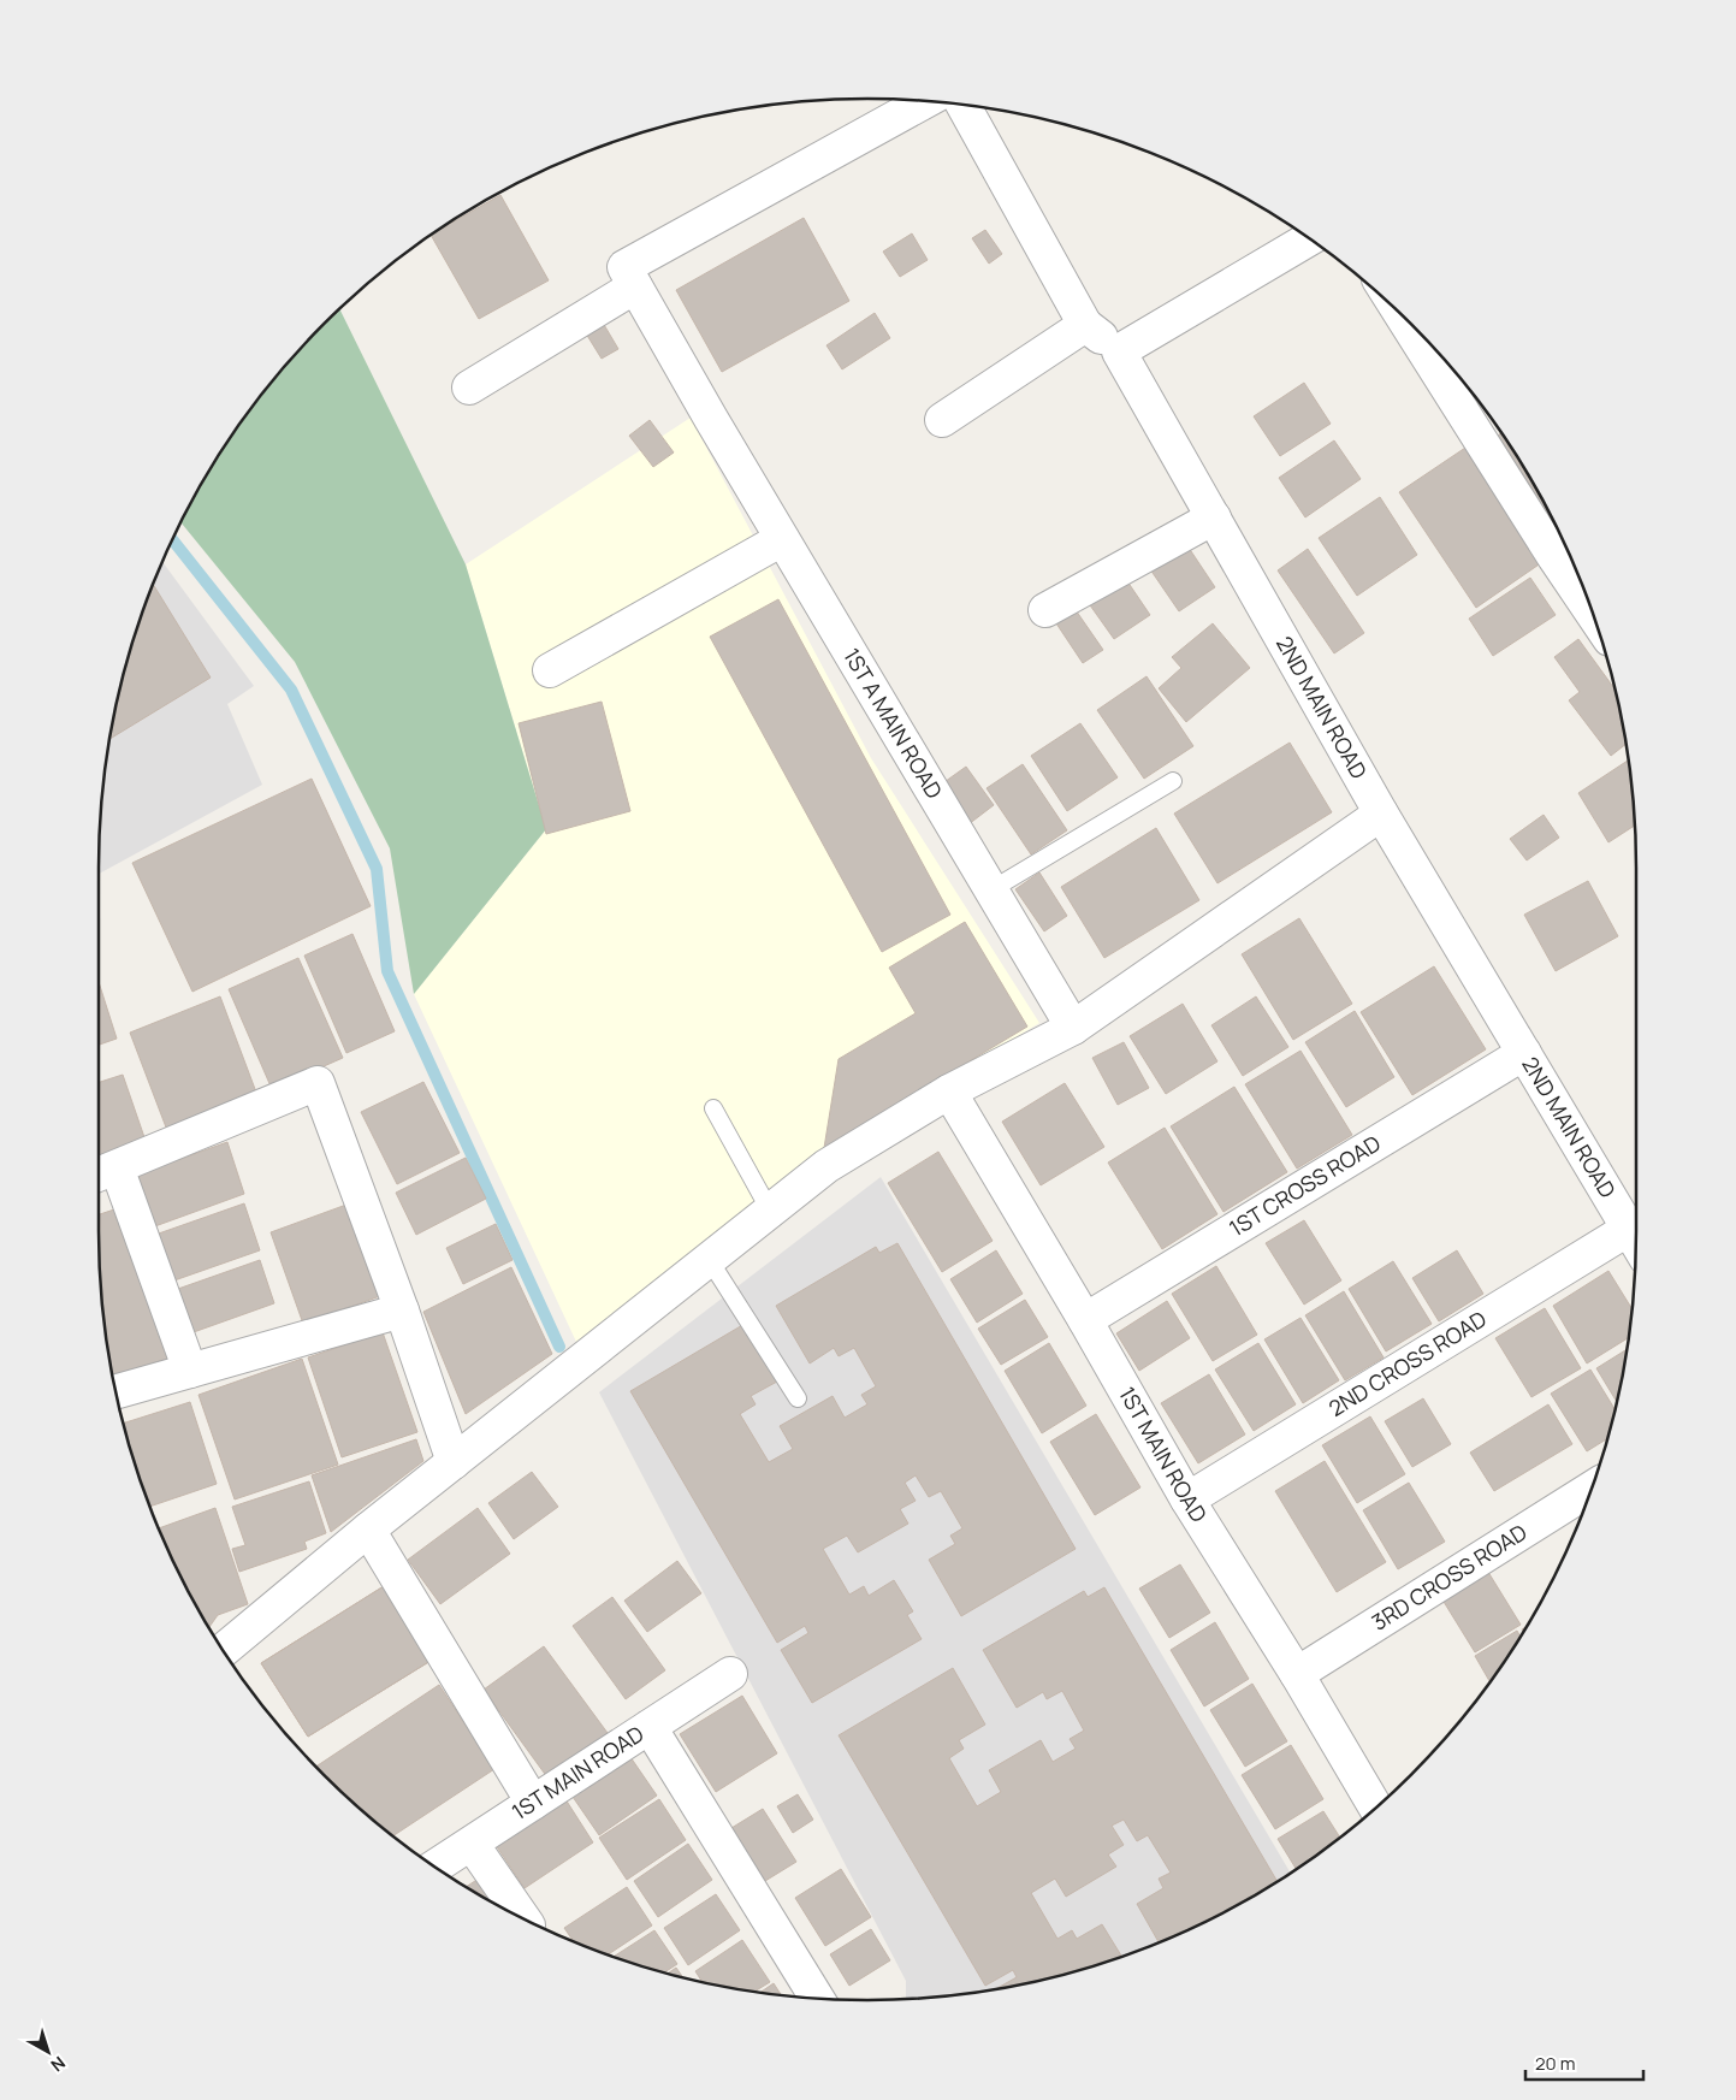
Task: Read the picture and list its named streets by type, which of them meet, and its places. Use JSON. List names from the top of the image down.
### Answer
{
  "streets": {
    "street": [
      "2ND MAIN ROAD",
      "1ST A MAIN ROAD",
      "1ST CROSS ROAD",
      "2ND CROSS ROAD",
      "1ST MAIN ROAD",
      "3RD CROSS ROAD"
    ]
  },
  "crossings": [
    ["2ND MAIN ROAD", "1ST CROSS ROAD"],
    ["2ND MAIN ROAD", "2ND CROSS ROAD"],
    ["1ST CROSS ROAD", "1ST MAIN ROAD"],
    ["2ND CROSS ROAD", "1ST MAIN ROAD"],
    ["1ST MAIN ROAD", "3RD CROSS ROAD"]
  ],
  "scale_bar": "20 m",
  "north": "bottom right"
}
